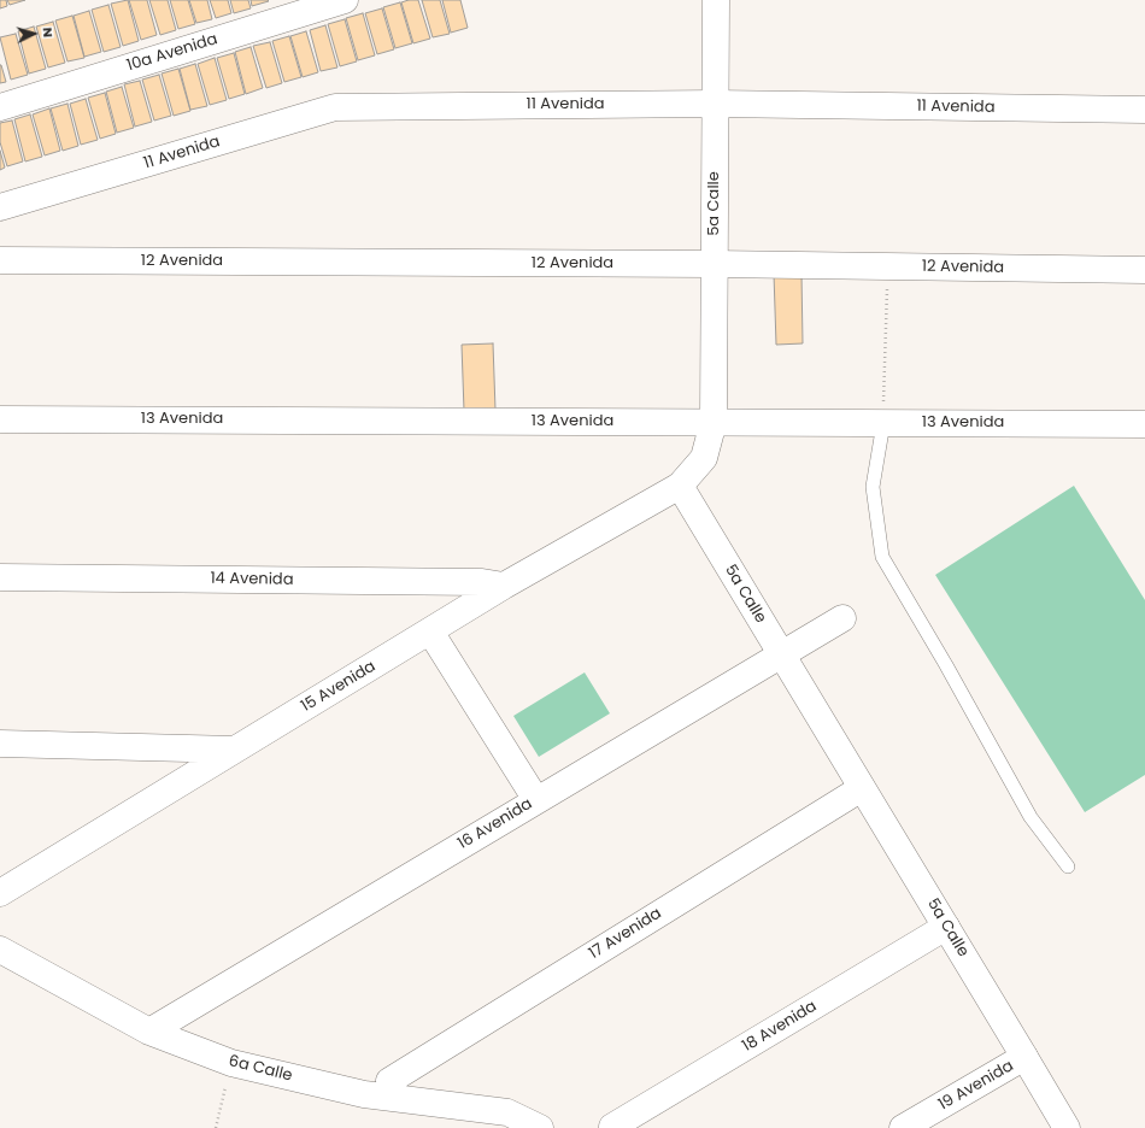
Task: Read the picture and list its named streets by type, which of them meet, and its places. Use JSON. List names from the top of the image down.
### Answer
{
  "streets": {
    "street": [
      "10a Avenida",
      "11 Avenida",
      "5a Calle",
      "12 Avenida",
      "13 Avenida",
      "14 Avenida",
      "15 Avenida",
      "16 Avenida",
      "17 Avenida",
      "18 Avenida",
      "6a Calle",
      "19 Avenida"
    ]
  },
  "crossings": [
    ["11 Avenida", "5a Calle"],
    ["5a Calle", "12 Avenida"],
    ["5a Calle", "13 Avenida"],
    ["5a Calle", "15 Avenida"],
    ["5a Calle", "16 Avenida"],
    ["5a Calle", "17 Avenida"],
    ["5a Calle", "18 Avenida"],
    ["5a Calle", "19 Avenida"],
    ["14 Avenida", "15 Avenida"],
    ["16 Avenida", "6a Calle"]
  ],
  "north": "right"
}
